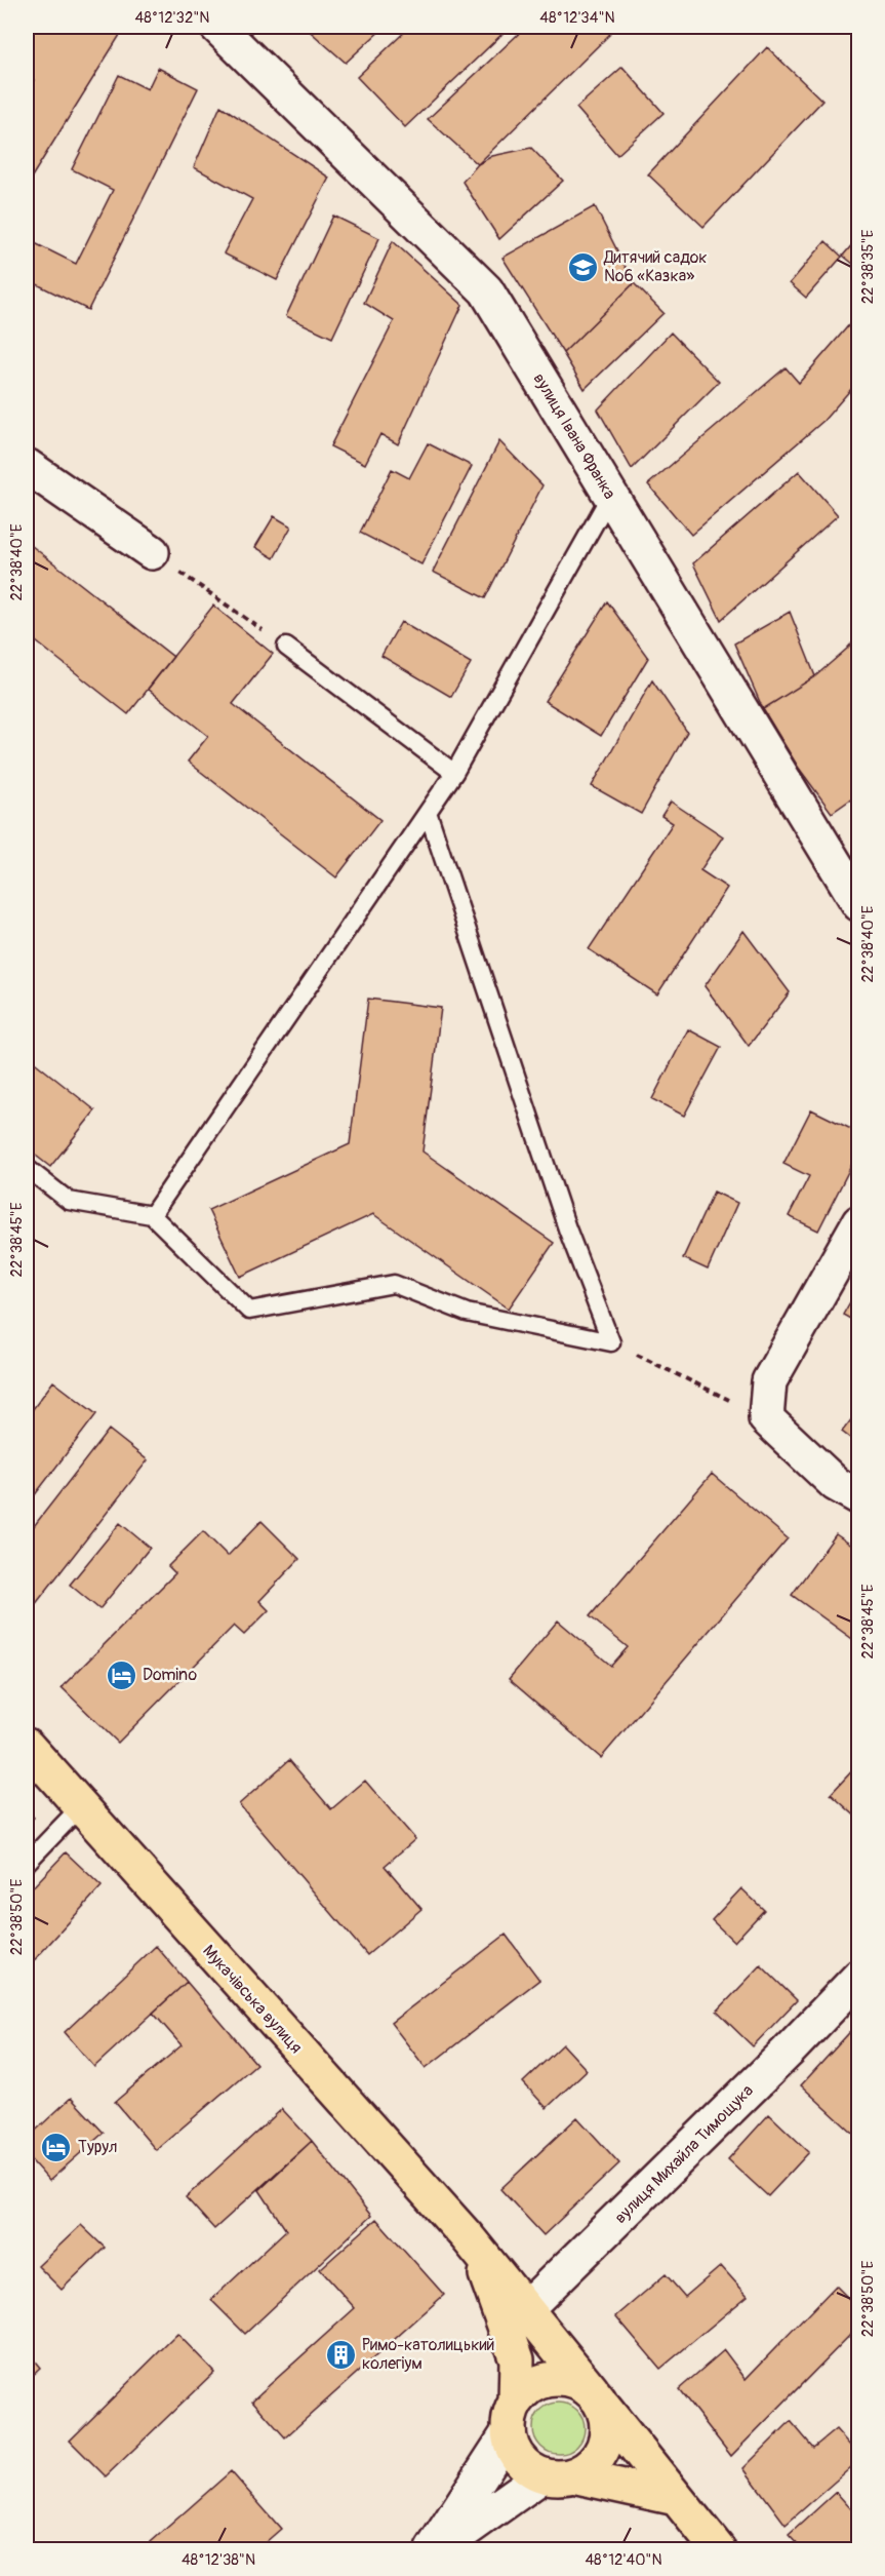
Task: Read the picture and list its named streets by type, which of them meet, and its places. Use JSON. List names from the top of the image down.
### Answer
{
  "streets": {
    "highway": ["Мукачівська вулиця"],
    "street": ["вулиця Івана Франка", "вулиця Михайла Тимощука"]
  },
  "crossings": [
    ["Мукачівська вулиця", "вулиця Михайла Тимощука"]
  ],
  "places": {
    "school or university": ["Дитячий садок №6 «Казка»"],
    "hotel": ["Domino", "Турул"],
    "building": ["Римо-католицький колегіум"]
  },
  "coordinates": [
    "48°12'32\"N",
    "48°12'34\"N",
    "22°38'35\"E",
    "22°38'40\"E",
    "22°38'45\"E",
    "22°38'50\"E",
    "48°12'38\"N",
    "48°12'40\"N"
  ]
}
